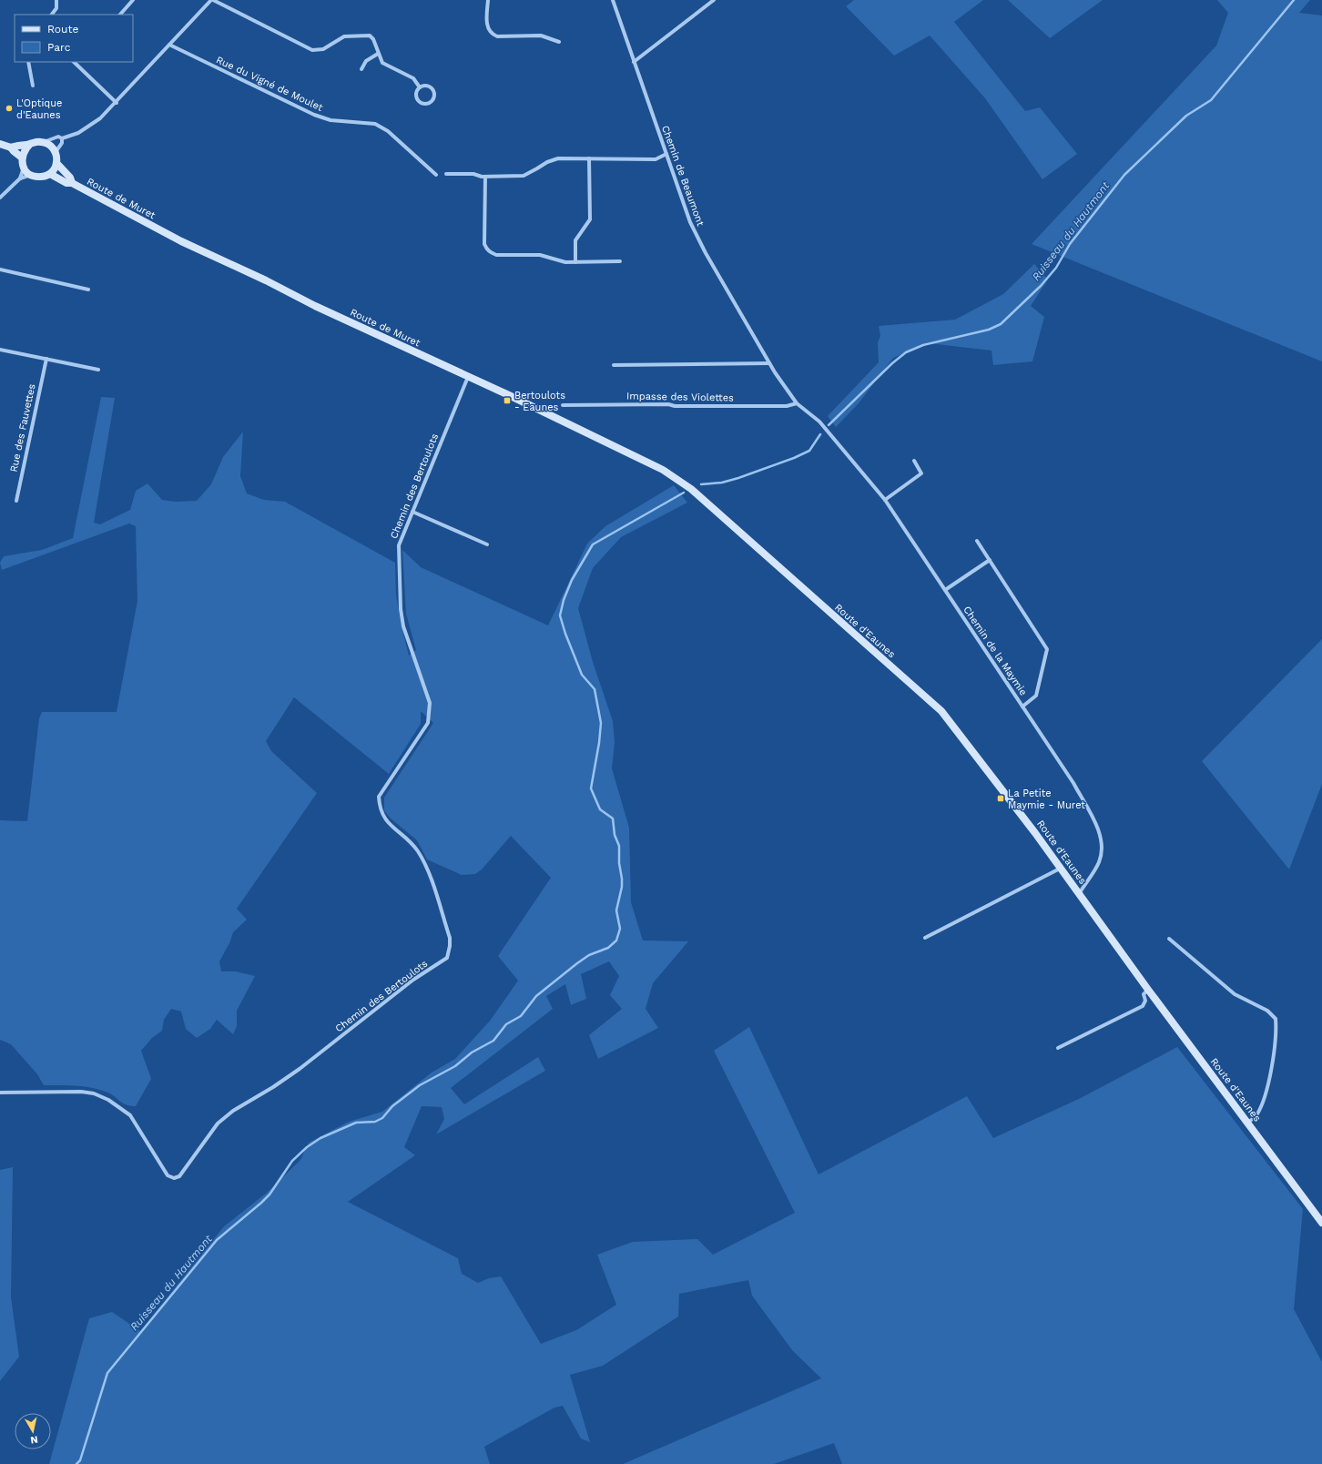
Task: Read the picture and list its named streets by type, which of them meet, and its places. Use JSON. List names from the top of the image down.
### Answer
{
  "streets": {
    "main road": ["Route de Muret", "Route d'Eaunes"],
    "street": [
      "Rue du Vigné de Moulet",
      "Chemin de Beaumont",
      "Impasse des Violettes",
      "Rue des Fauvettes",
      "Chemin des Bertoulots",
      "Chemin de la Maymie"
    ]
  },
  "crossings": [
    ["Chemin de Beaumont", "Impasse des Violettes"],
    ["Chemin de Beaumont", "Chemin de la Maymie"],
    ["Route de Muret", "Chemin des Bertoulots"],
    ["Route de Muret", "Route d'Eaunes"],
    ["Route d'Eaunes", "Chemin de la Maymie"]
  ],
  "water": ["Ruisseau du Hautmont"],
  "places": {
    "other": ["L'Optique d'Eaunes"],
    "transit": ["Bertoulots - Eaunes", "La Petite Maymie - Muret"]
  },
  "legend": ["Route", "Parc"],
  "north": "bottom"
}
